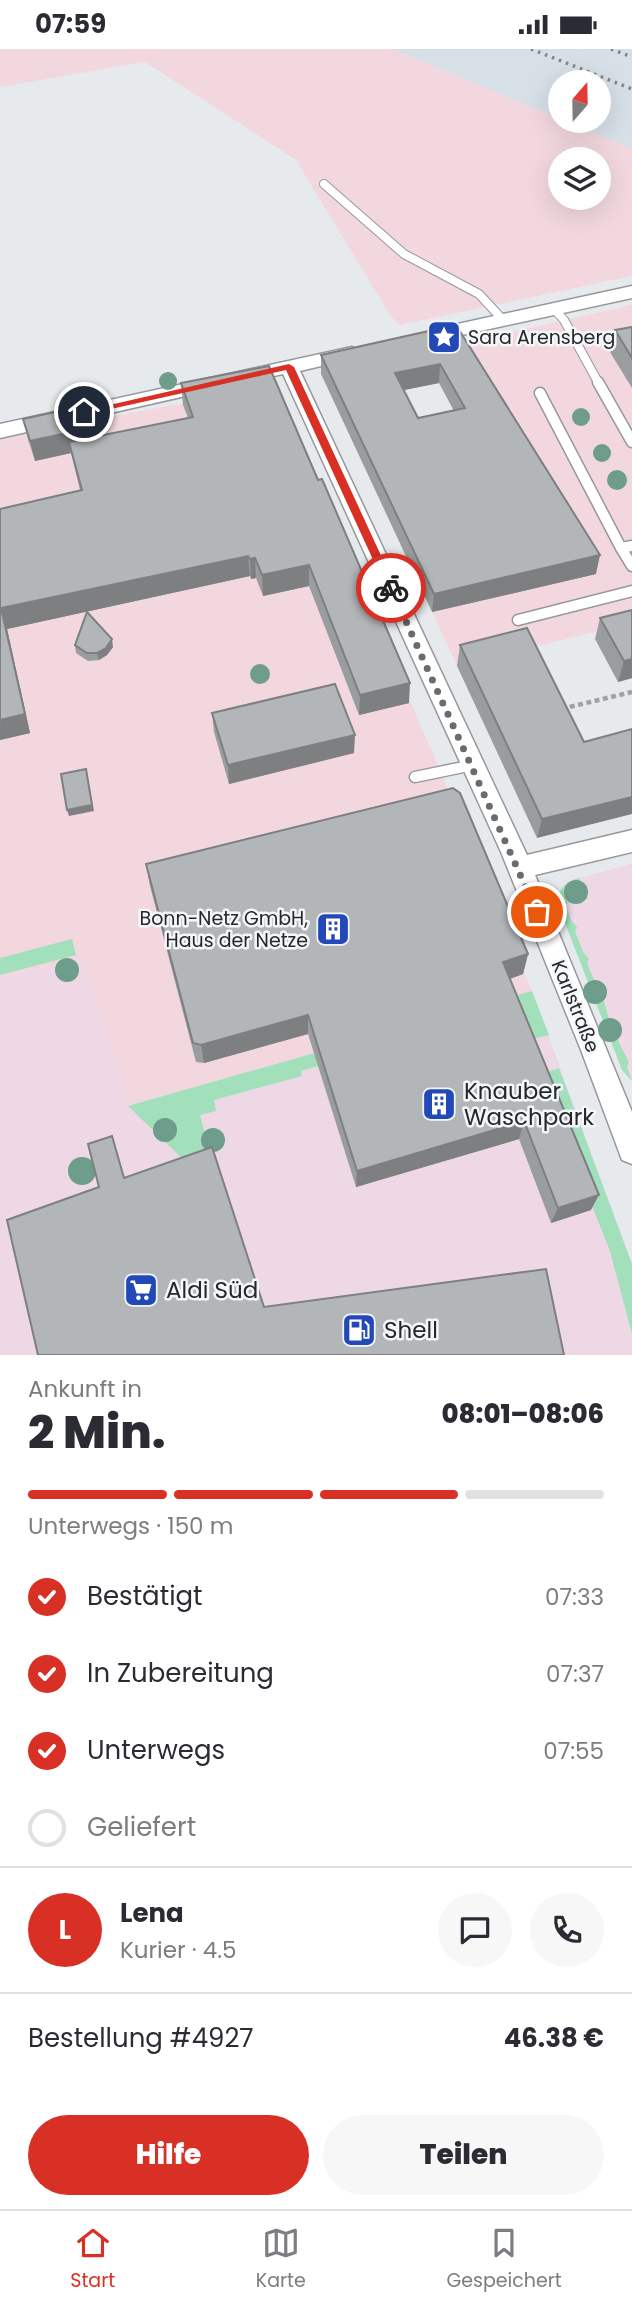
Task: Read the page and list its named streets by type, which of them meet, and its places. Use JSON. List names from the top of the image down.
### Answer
{
  "streets": {
    "street": ["Karlstraße"]
  },
  "places": {
    "place": ["Sara Arensberg"],
    "building": ["Bonn-Netz GmbH, Haus der Netze", "Knauber Waschpark"],
    "supermarket": ["Aldi Süd"],
    "fuel station": ["Shell"]
  },
  "north": "top",
  "page": {
    "status": "07:59",
    "heading": ["2 Min.", "Ankunft in", "08:01–08:06"],
    "panel": [
      "Lena",
      "Kurier · 4.5",
      "Bestellung #4927",
      "46.38 €"
    ],
    "bar": "Unterwegs · 150 m",
    "list": [
      ["Bestätigt", "07:33"],
      ["In Zubereitung", "07:37"],
      ["Unterwegs", "07:55"],
      "Geliefert"
    ],
    "round": "L",
    "buttons": ["Hilfe", "Teilen"],
    "tabs": ["Start", "Karte", "Gespeichert"]
  }
}
